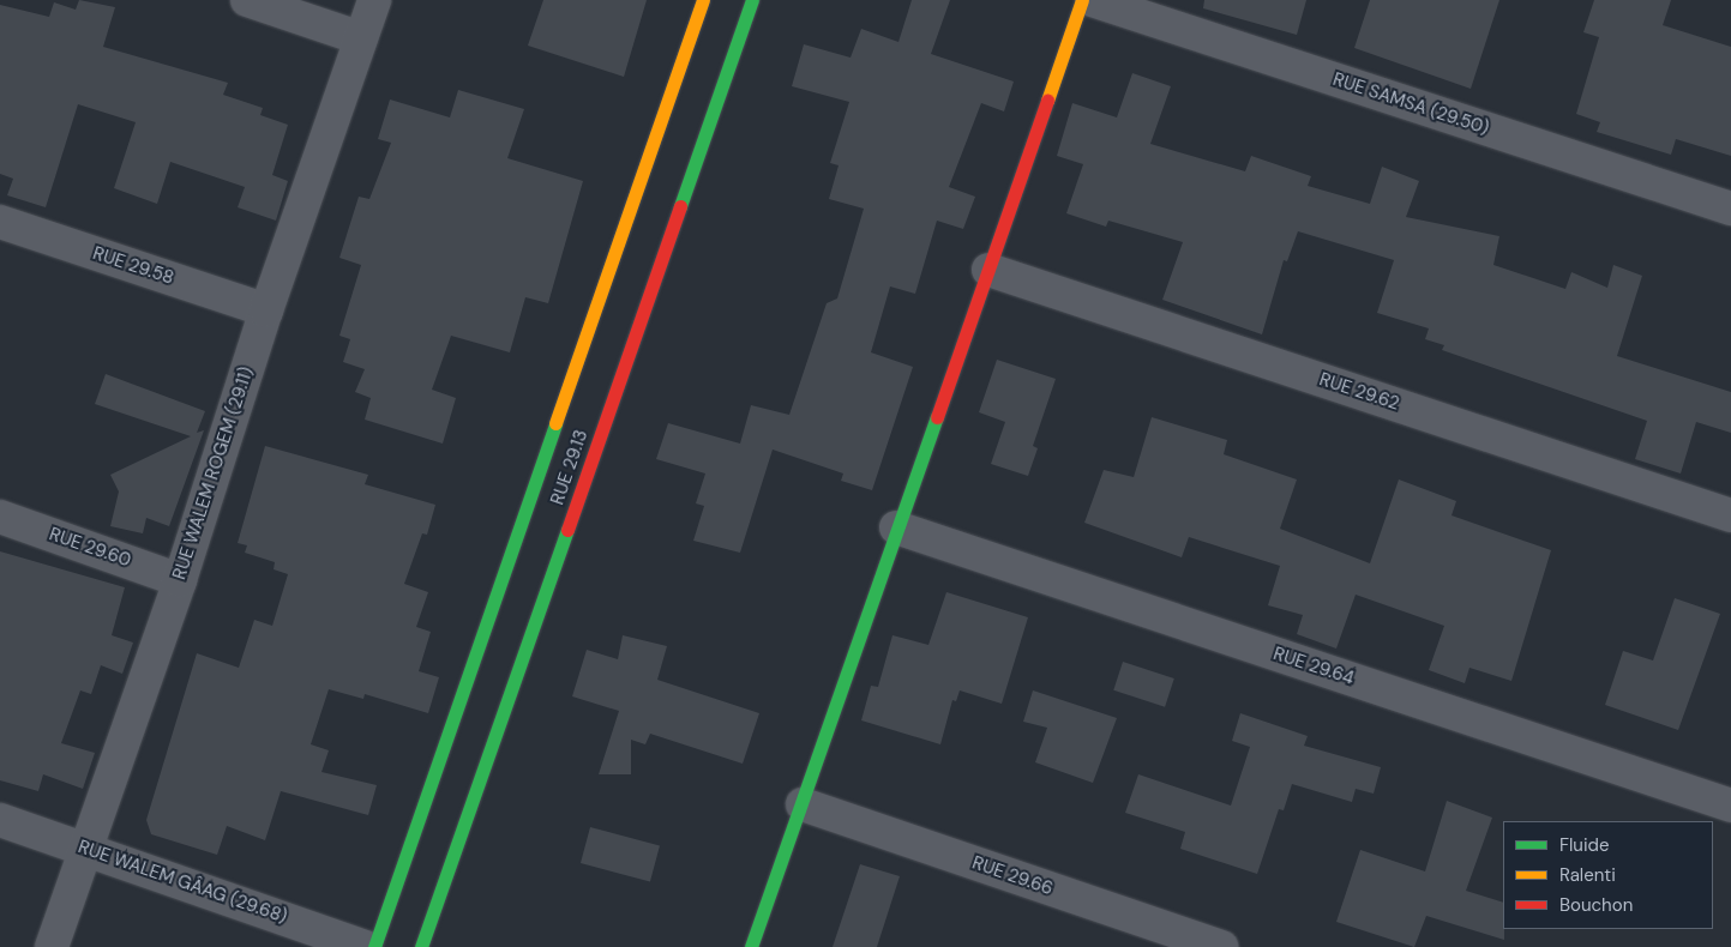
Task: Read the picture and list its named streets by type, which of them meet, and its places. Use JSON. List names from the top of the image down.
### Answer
{
  "streets": {
    "main road": ["RUE 29.13"],
    "street": [
      "RUE SAMSA (29.50)",
      "RUE 29.58",
      "RUE 29.62",
      "RUE WALEM ROGEM (29.11)",
      "RUE 29.60",
      "RUE 29.64",
      "RUE 29.66",
      "RUE WALEM GÂAG (29.68)"
    ]
  },
  "crossings": [
    ["RUE 29.58", "RUE WALEM ROGEM (29.11)"],
    ["RUE WALEM ROGEM (29.11)", "RUE 29.60"],
    ["RUE WALEM ROGEM (29.11)", "RUE WALEM GÂAG (29.68)"]
  ],
  "legend": ["Fluide", "Ralenti", "Bouchon"]
}
